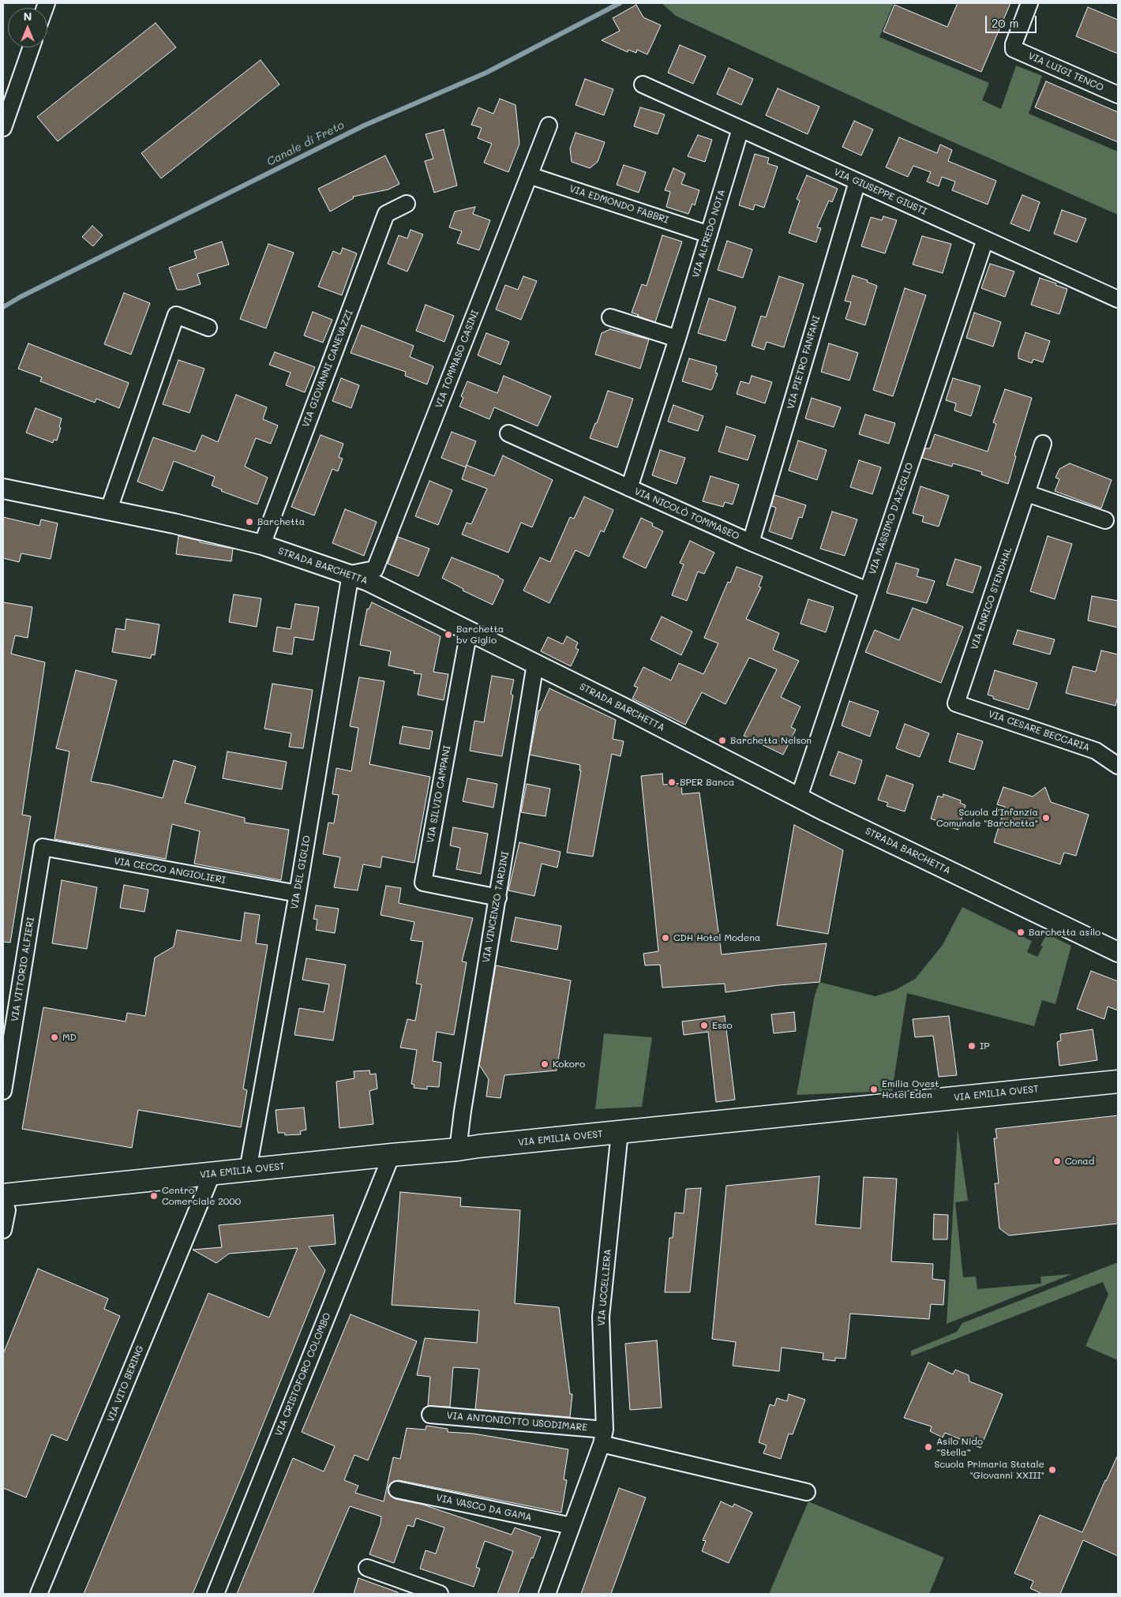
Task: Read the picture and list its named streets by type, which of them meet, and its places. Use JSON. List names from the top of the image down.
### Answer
{
  "streets": {
    "main road": ["VIA EMILIA OVEST"],
    "street": [
      "VIA LUIGI TENCO",
      "VIA GIUSEPPE GIUSTI",
      "VIA EDMONDO FABBRI",
      "VIA ALFREDO NOTA",
      "VIA TOMMASO CASINI",
      "VIA PIETRO FANFANI",
      "VIA GIOVANNI CANEVAZZI",
      "VIA NICOLÒ TOMMASEO",
      "VIA MASSIMO D'AZEGLIO",
      "STRADA BARCHETTA",
      "VIA ENRICO STENDHAL",
      "VIA CESARE BECCARIA",
      "VIA SILVIO CAMPANI",
      "VIA CECCO ANGIOLIERI",
      "VIA DEL GIGLIO",
      "VIA VINCENZO TARDINI",
      "VIA VITTORIO ALFIERI",
      "VIA UCCELLIERA",
      "VIA CRISTOFORO COLOMBO",
      "VIA VITO BERING",
      "VIA ANTONIOTTO USODIMARE",
      "VIA VASCO DA GAMA"
    ]
  },
  "crossings": [
    ["VIA GIUSEPPE GIUSTI", "VIA ALFREDO NOTA"],
    ["VIA GIUSEPPE GIUSTI", "VIA PIETRO FANFANI"],
    ["VIA GIUSEPPE GIUSTI", "VIA MASSIMO D'AZEGLIO"],
    ["VIA EDMONDO FABBRI", "VIA ALFREDO NOTA"],
    ["VIA EDMONDO FABBRI", "VIA TOMMASO CASINI"],
    ["VIA ALFREDO NOTA", "VIA NICOLÒ TOMMASEO"],
    ["VIA TOMMASO CASINI", "STRADA BARCHETTA"],
    ["VIA TOMMASO CASINI", "VIA DEL GIGLIO"],
    ["VIA PIETRO FANFANI", "VIA NICOLÒ TOMMASEO"],
    ["VIA GIOVANNI CANEVAZZI", "STRADA BARCHETTA"],
    ["VIA NICOLÒ TOMMASEO", "VIA MASSIMO D'AZEGLIO"],
    ["VIA MASSIMO D'AZEGLIO", "STRADA BARCHETTA"],
    ["STRADA BARCHETTA", "VIA SILVIO CAMPANI"],
    ["STRADA BARCHETTA", "VIA DEL GIGLIO"],
    ["STRADA BARCHETTA", "VIA VINCENZO TARDINI"],
    ["VIA ENRICO STENDHAL", "VIA CESARE BECCARIA"],
    ["VIA SILVIO CAMPANI", "VIA VINCENZO TARDINI"],
    ["VIA CECCO ANGIOLIERI", "VIA DEL GIGLIO"],
    ["VIA CECCO ANGIOLIERI", "VIA VITTORIO ALFIERI"],
    ["VIA DEL GIGLIO", "VIA EMILIA OVEST"],
    ["VIA VINCENZO TARDINI", "VIA EMILIA OVEST"],
    ["VIA EMILIA OVEST", "VIA UCCELLIERA"],
    ["VIA EMILIA OVEST", "VIA CRISTOFORO COLOMBO"],
    ["VIA EMILIA OVEST", "VIA VITO BERING"],
    ["VIA UCCELLIERA", "VIA ANTONIOTTO USODIMARE"],
    ["VIA UCCELLIERA", "VIA VASCO DA GAMA"]
  ],
  "water": ["Canale di Freto"],
  "places": [
    "Barchetta",
    "Barchetta bv Giglio",
    "Barchetta Nelson",
    "BPER Banca",
    "Scuola d'Infanzia Comunale \"Barchetta\"",
    "Barchetta asilo",
    "CDH Hotel Modena",
    "Esso",
    "MD",
    "IP",
    "Kokoro",
    "Emilia Ovest Hotel Eden",
    "Conad",
    "Centro Comerciale 2000",
    "Asilo Nido “Stella”",
    "Scuola Primaria Statale \"Giovanni XXIII\""
  ],
  "scale_bar": "20 m",
  "north": "top"
}
